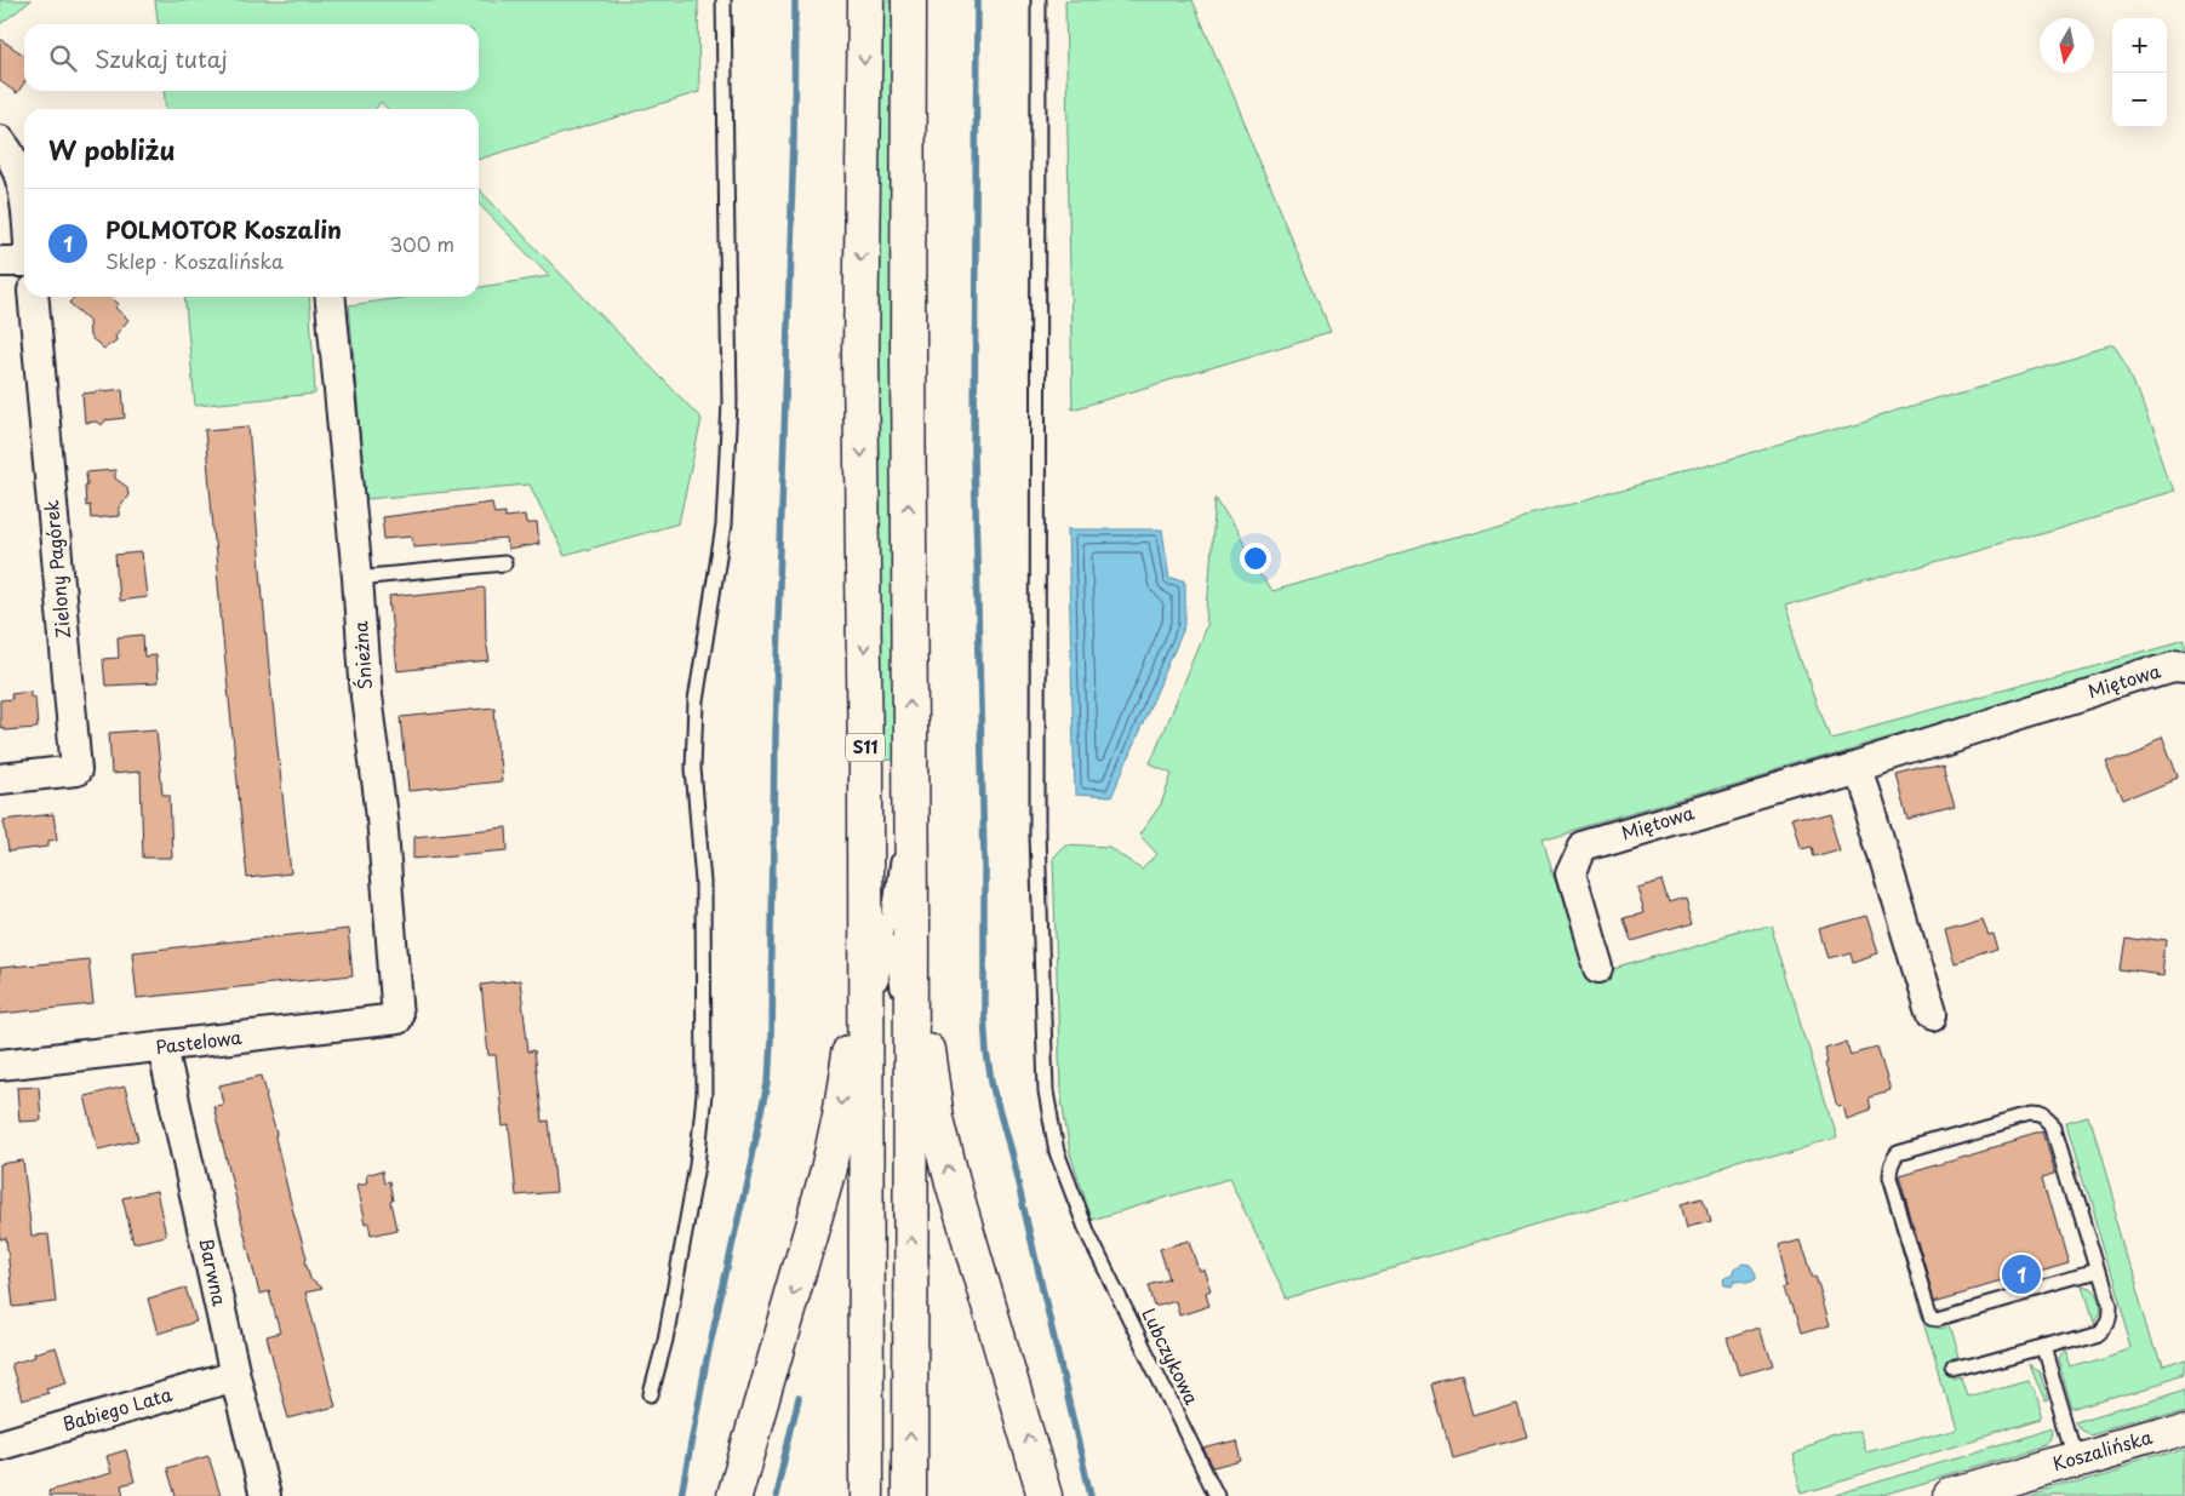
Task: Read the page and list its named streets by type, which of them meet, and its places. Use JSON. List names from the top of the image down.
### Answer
{
  "streets": {
    "main road": ["S11", "Koszalińska"],
    "street": [
      "Zielony Pagórek",
      "Śnieżna",
      "Miętowa",
      "Pastelowa",
      "Barwna",
      "Babiego Lata"
    ],
    "lane": ["Lubczykowa"]
  },
  "crossings": [
    ["Śnieżna", "Pastelowa"],
    ["Pastelowa", "Barwna"],
    ["Barwna", "Babiego Lata"]
  ],
  "north": "bottom",
  "page": {
    "map_buttons": ["+", "−"],
    "search": "Szukaj tutaj",
    "heading": "W pobliżu",
    "list": [
      {
        "mark": "1",
        "name": "POLMOTOR Koszalin",
        "note": "Sklep · Koszalińska",
        "value": "300 m"
      }
    ],
    "pins": "1"
  }
}
